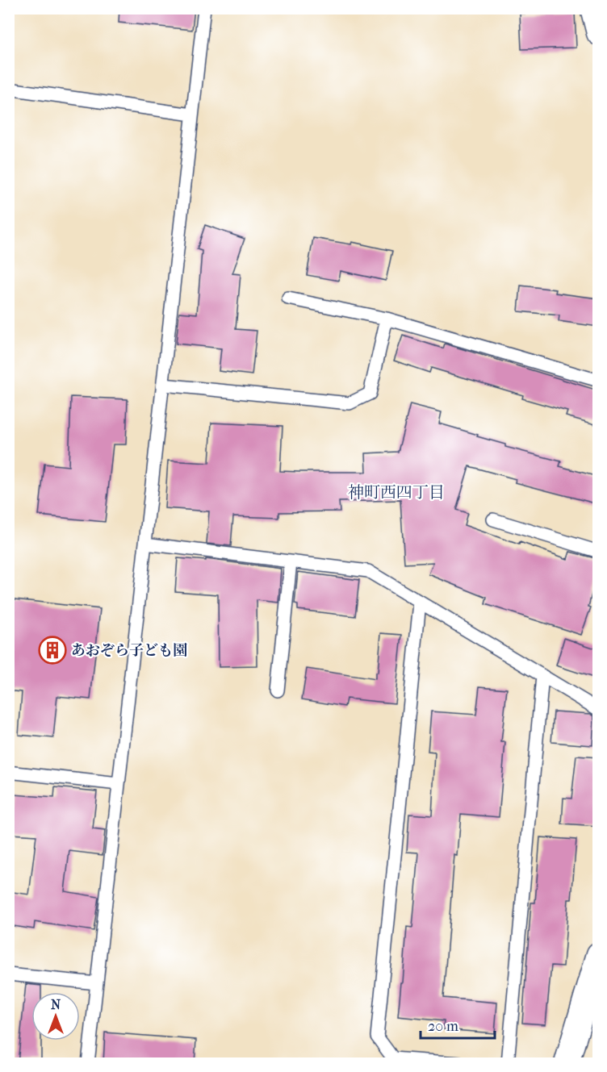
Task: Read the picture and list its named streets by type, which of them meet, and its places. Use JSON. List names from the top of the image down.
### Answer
{
  "districts": ["神町西四丁目"],
  "places": {
    "building": ["あおぞら子ども園"]
  },
  "scale_bar": "20 m",
  "north": "top"
}
